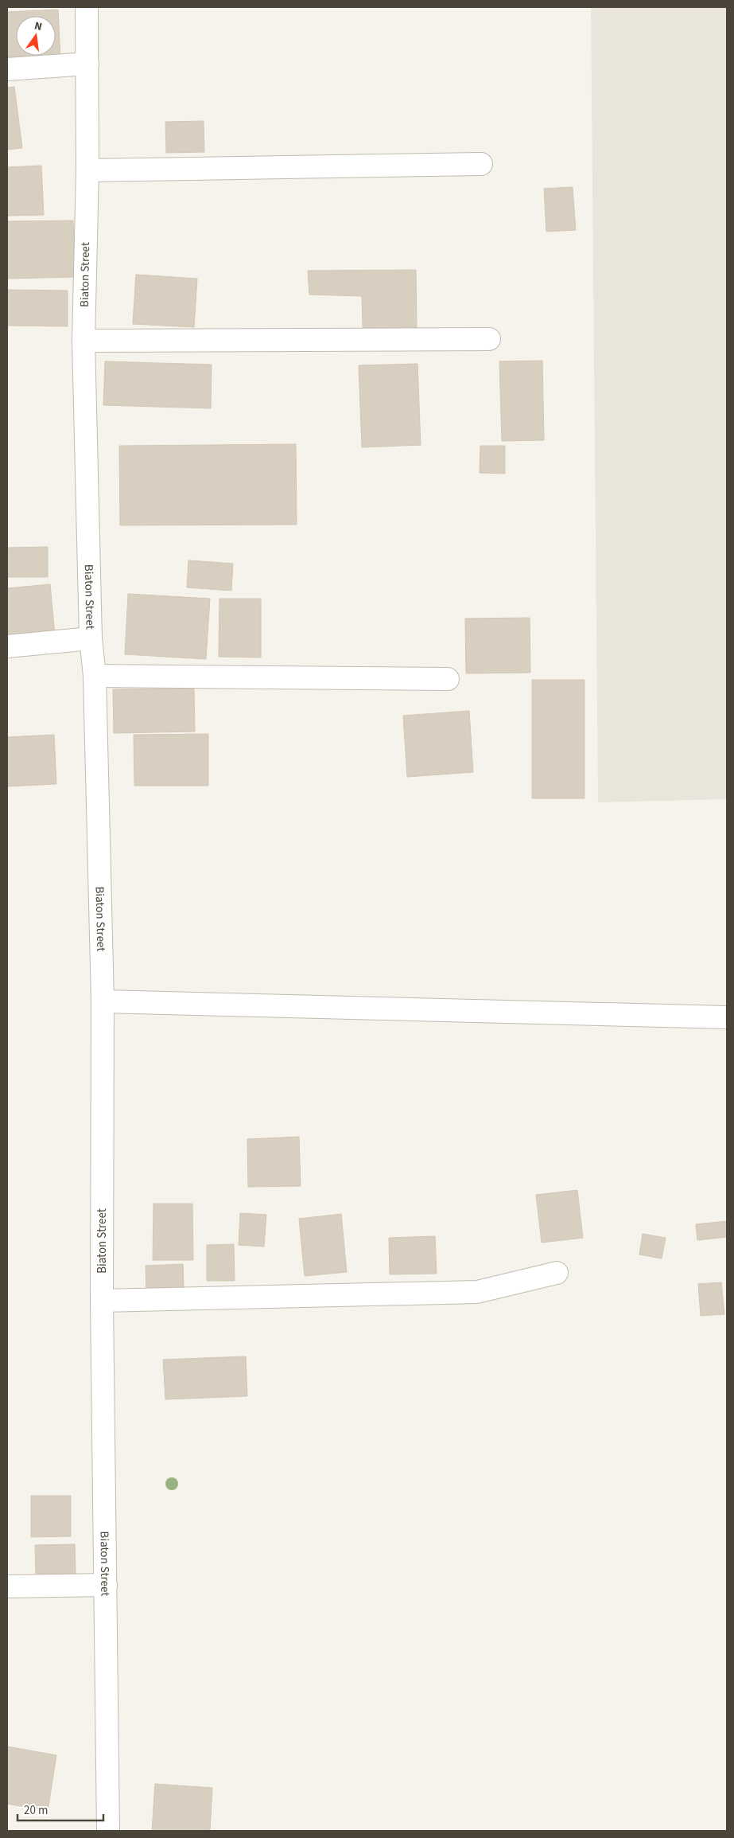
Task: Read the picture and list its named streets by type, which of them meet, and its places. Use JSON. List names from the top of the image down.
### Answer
{
  "streets": {
    "street": ["Biaton Street"]
  },
  "scale_bar": "20 m",
  "north": "top"
}
